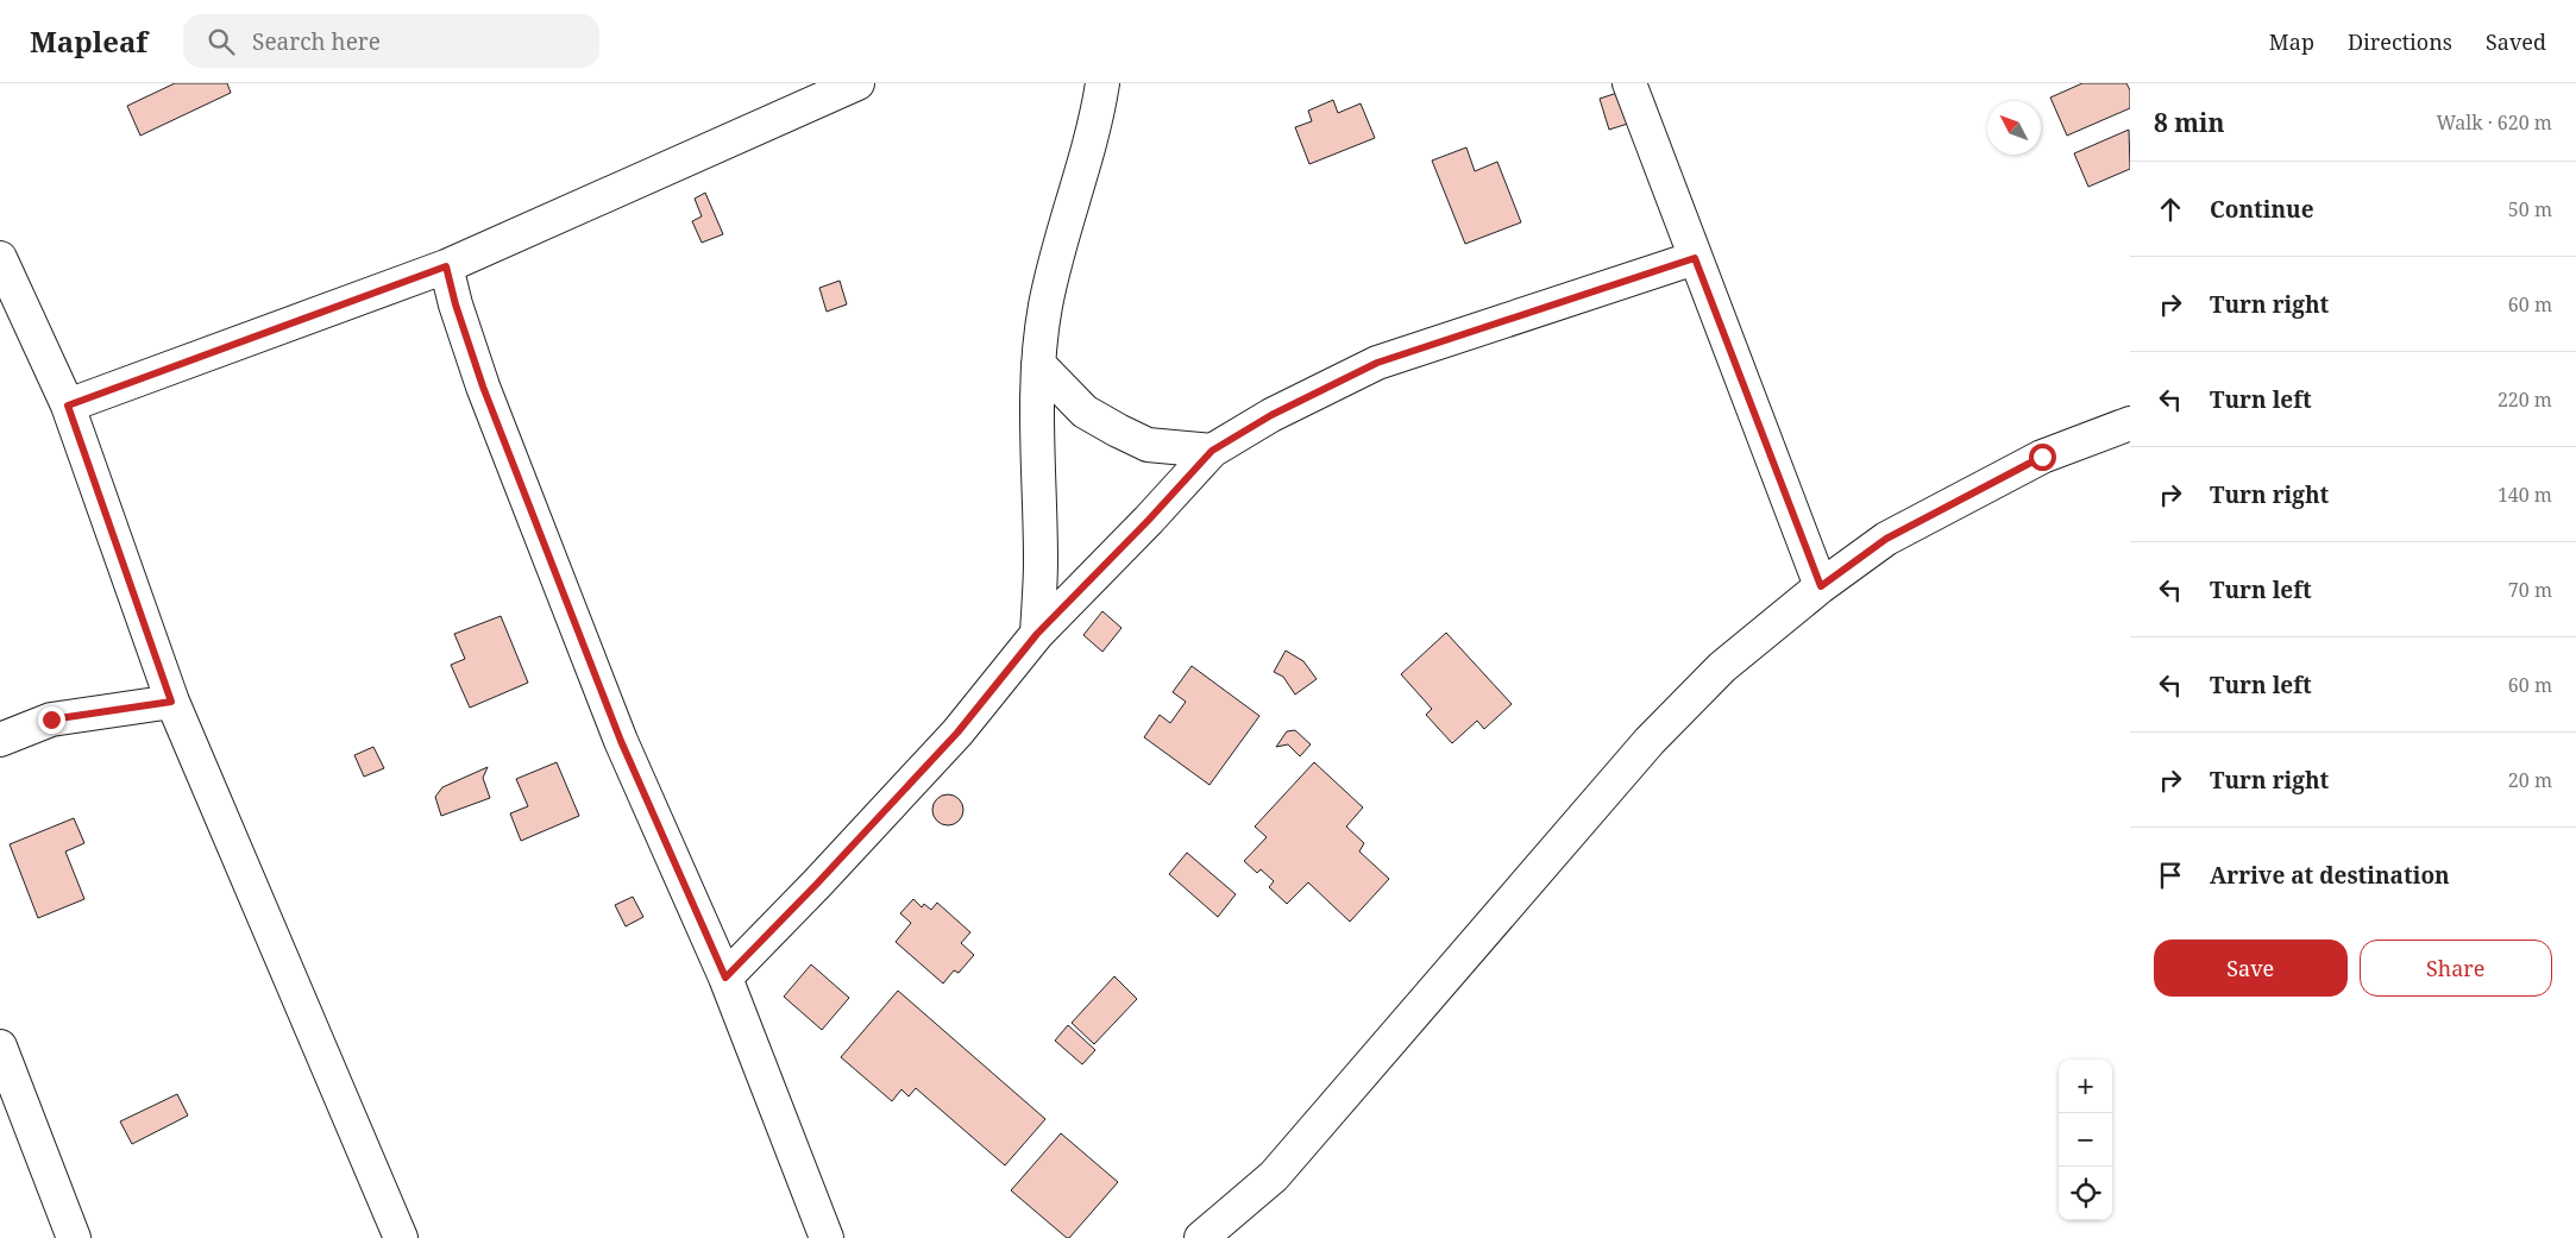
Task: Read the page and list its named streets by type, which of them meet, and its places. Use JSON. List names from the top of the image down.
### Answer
{
  "north": "top left",
  "page": {
    "header": "Mapleaf",
    "search": "Search here",
    "nav": ["Map", "Directions", "Saved"],
    "heading": ["8 min", "Walk · 620 m"],
    "list": [
      ["Continue", "50 m"],
      ["Turn right", "60 m"],
      ["Turn left", "220 m"],
      ["Turn right", "140 m"],
      ["Turn left", "70 m"],
      ["Turn left", "60 m"],
      ["Turn right", "20 m"],
      "Arrive at destination"
    ],
    "buttons": ["Save", "Share"],
    "map_buttons": ["+", "−"]
  }
}
